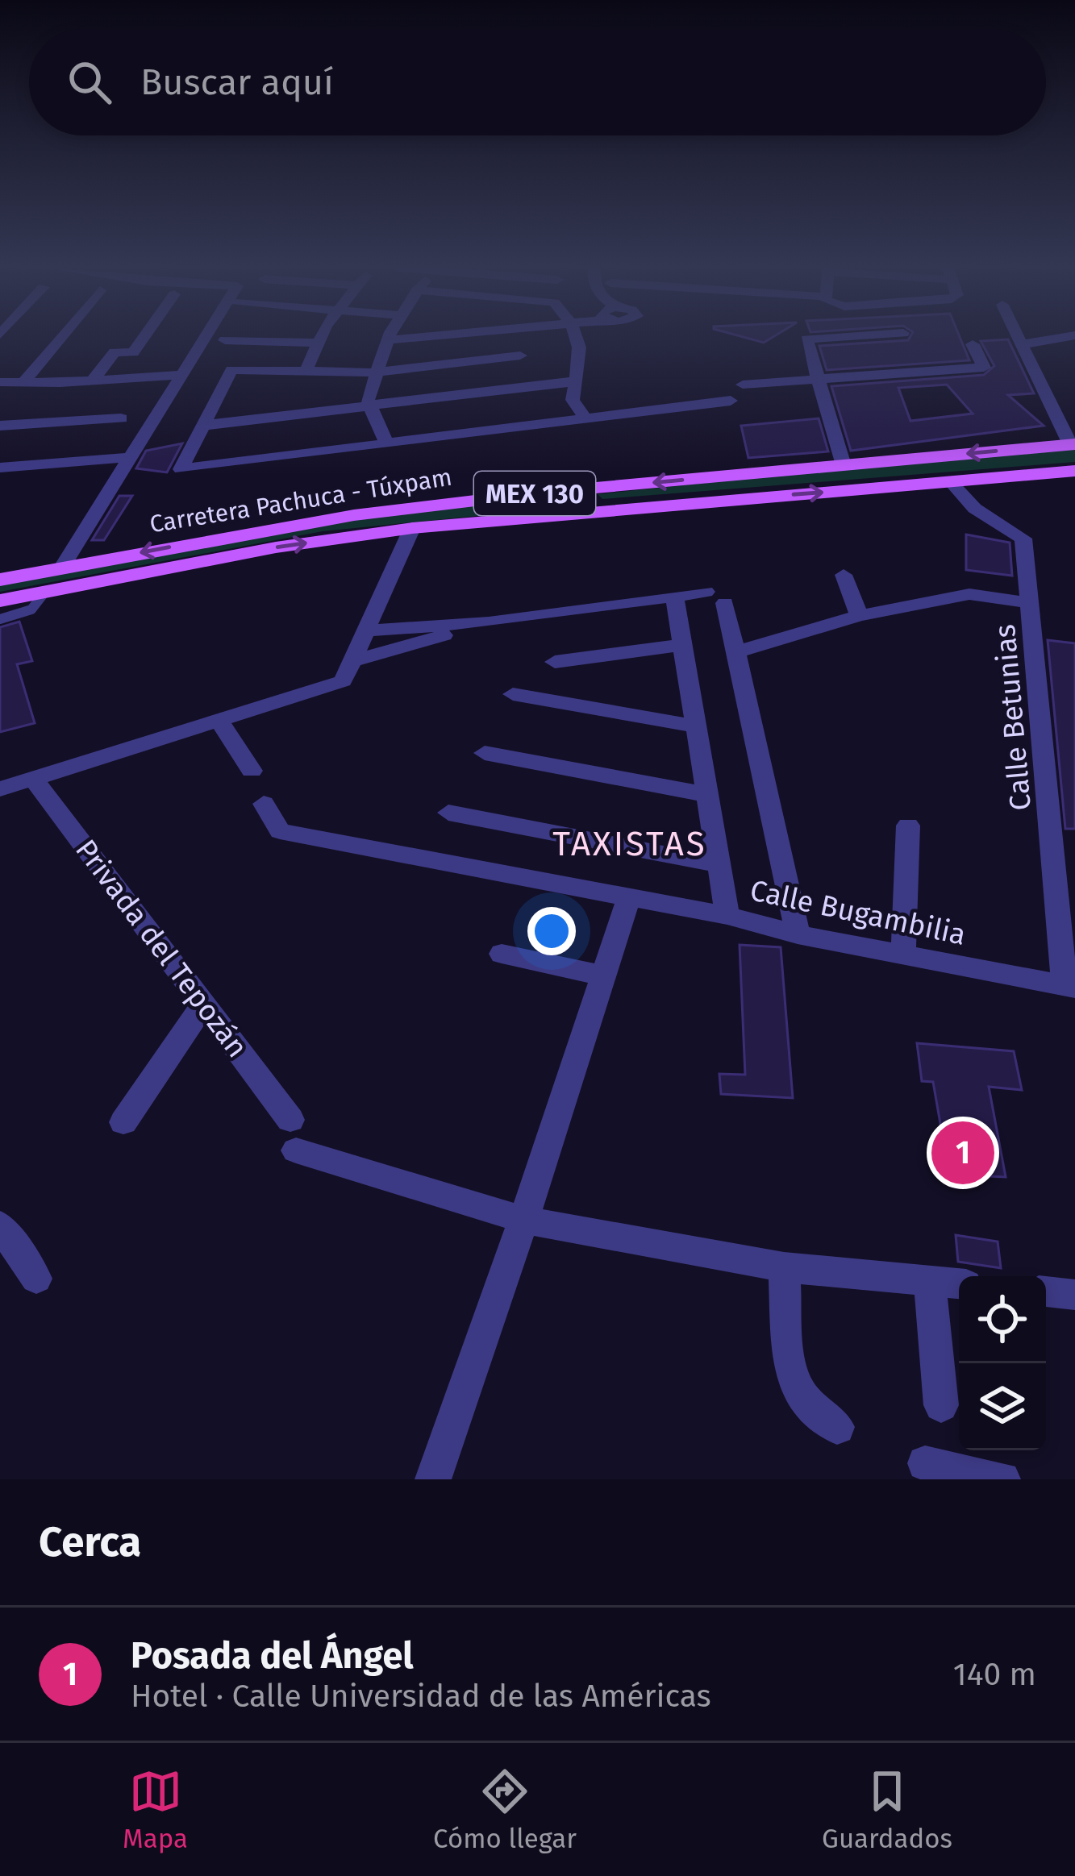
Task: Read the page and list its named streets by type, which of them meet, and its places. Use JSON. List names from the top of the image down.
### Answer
{
  "streets": {
    "main road": ["MEX 130", "Carretera Pachuca - Túxpam"],
    "street": ["Calle Betunias", "Calle Bugambilia", "Privada del Tepozán"]
  },
  "crossings": [
    ["Carretera Pachuca - Túxpam", "Calle Betunias"],
    ["Calle Betunias", "Calle Bugambilia"]
  ],
  "districts": ["TAXISTAS"],
  "page": {
    "search": "Buscar aquí",
    "pins": "1",
    "heading": "Cerca",
    "list": [
      {
        "mark": "1",
        "name": "Posada del Ángel",
        "note": "Hotel · Calle Universidad de las Américas",
        "value": "140 m"
      }
    ],
    "nav": ["Mapa", "Cómo llegar", "Guardados"]
  }
}
